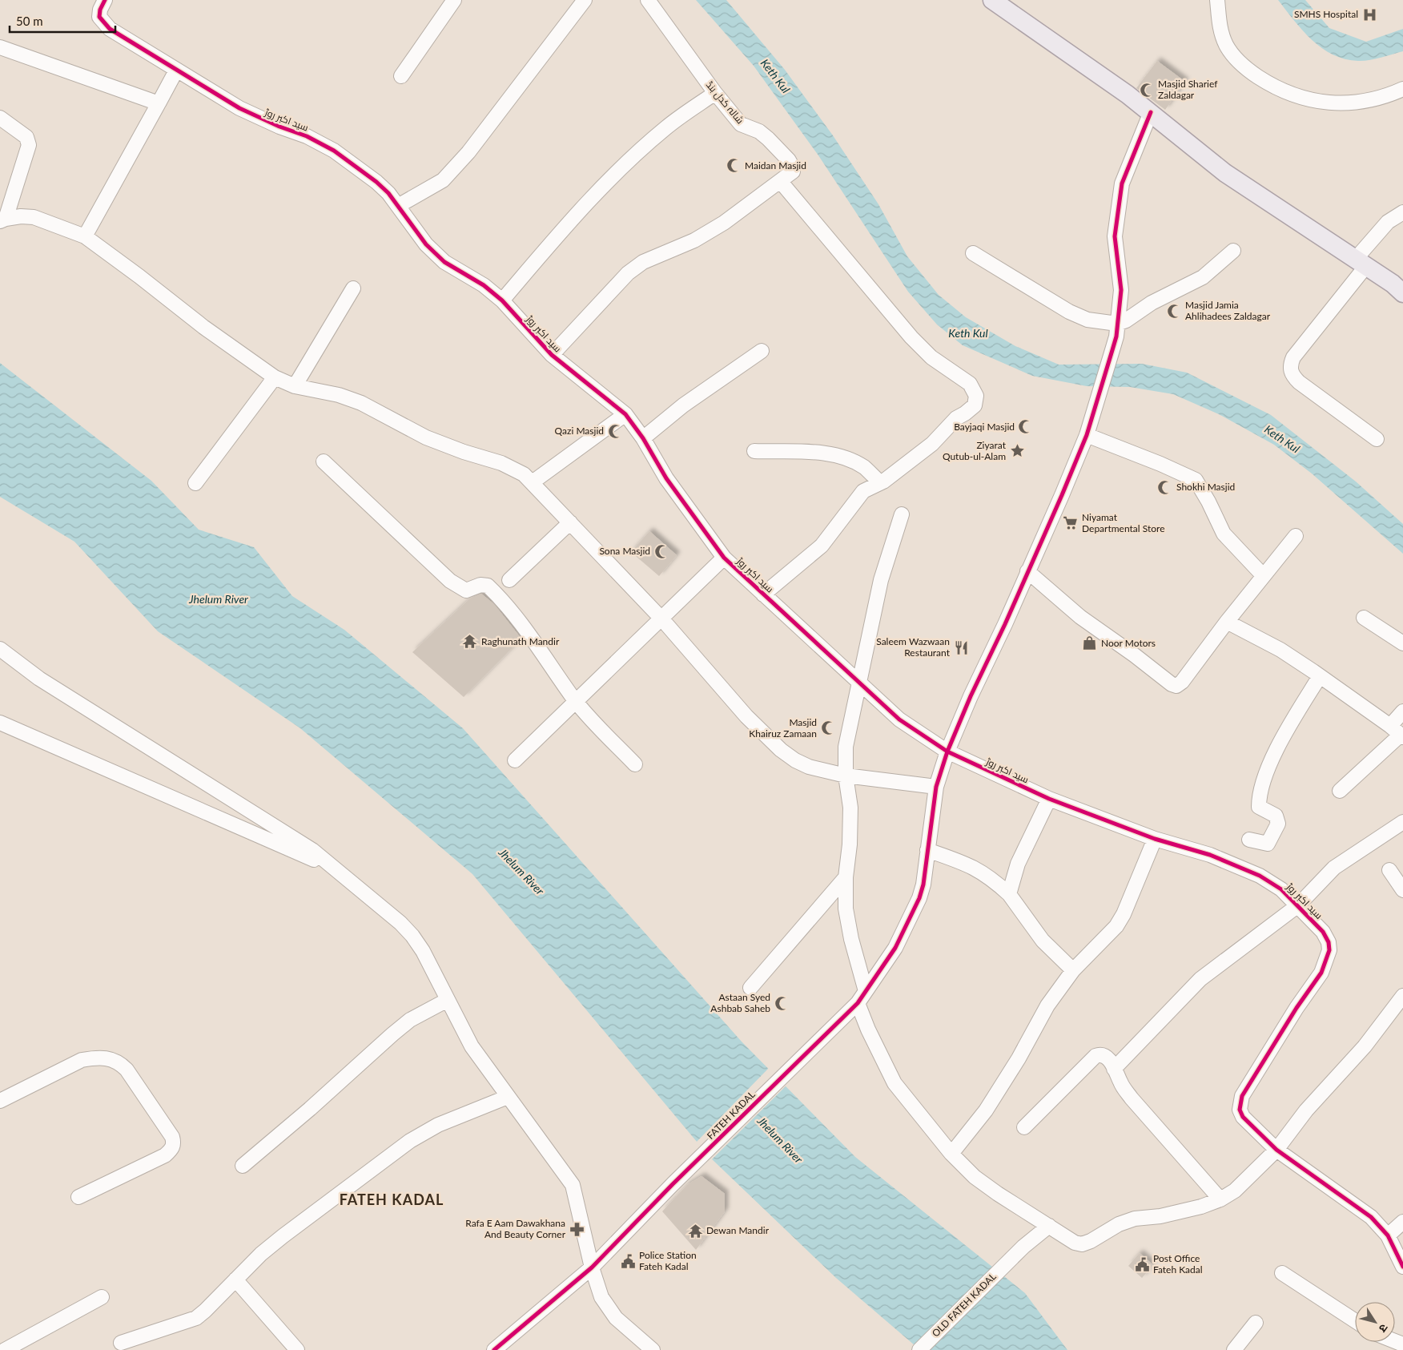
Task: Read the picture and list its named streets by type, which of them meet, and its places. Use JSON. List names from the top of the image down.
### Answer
{
  "streets": {
    "street": [
      "شالہ کدل بنڈ",
      "سید اکبر روڑ",
      "FATEH KADAL",
      "OLD FATEH KADAL"
    ]
  },
  "crossings": [
    ["سید اکبر روڑ", "FATEH KADAL"]
  ],
  "districts": ["FATEH KADAL"],
  "water": ["Keth Kul", "Jhelum River"],
  "places": {
    "hospital": ["SMHS Hospital"],
    "mosque": [
      "Masjid Sharief Zaldagar",
      "Maidan Masjid",
      "Masjid Jamia Ahlihadees Zaldagar",
      "Bayjaqi Masjid",
      "Qazi Masjid",
      "Shokhi Masjid",
      "Sona Masjid",
      "Masjid Khairuz Zamaan",
      "Astaan Syed Ashbab Saheb"
    ],
    "place": ["Ziyarat Qutub-ul-Alam"],
    "supermarket": ["Niyamat Departmental Store"],
    "temple": ["Raghunath Mandir", "Dewan Mandir"],
    "shop": ["Noor Motors"],
    "restaurant": ["Saleem Wazwaan Restaurant"],
    "pharmacy": ["Rafa E Aam Dawakhana And Beauty Corner"],
    "public building": ["Police Station Fateh Kadal", "Post Office Fateh Kadal"]
  },
  "scale_bar": "50 m",
  "north": "bottom right"
}
